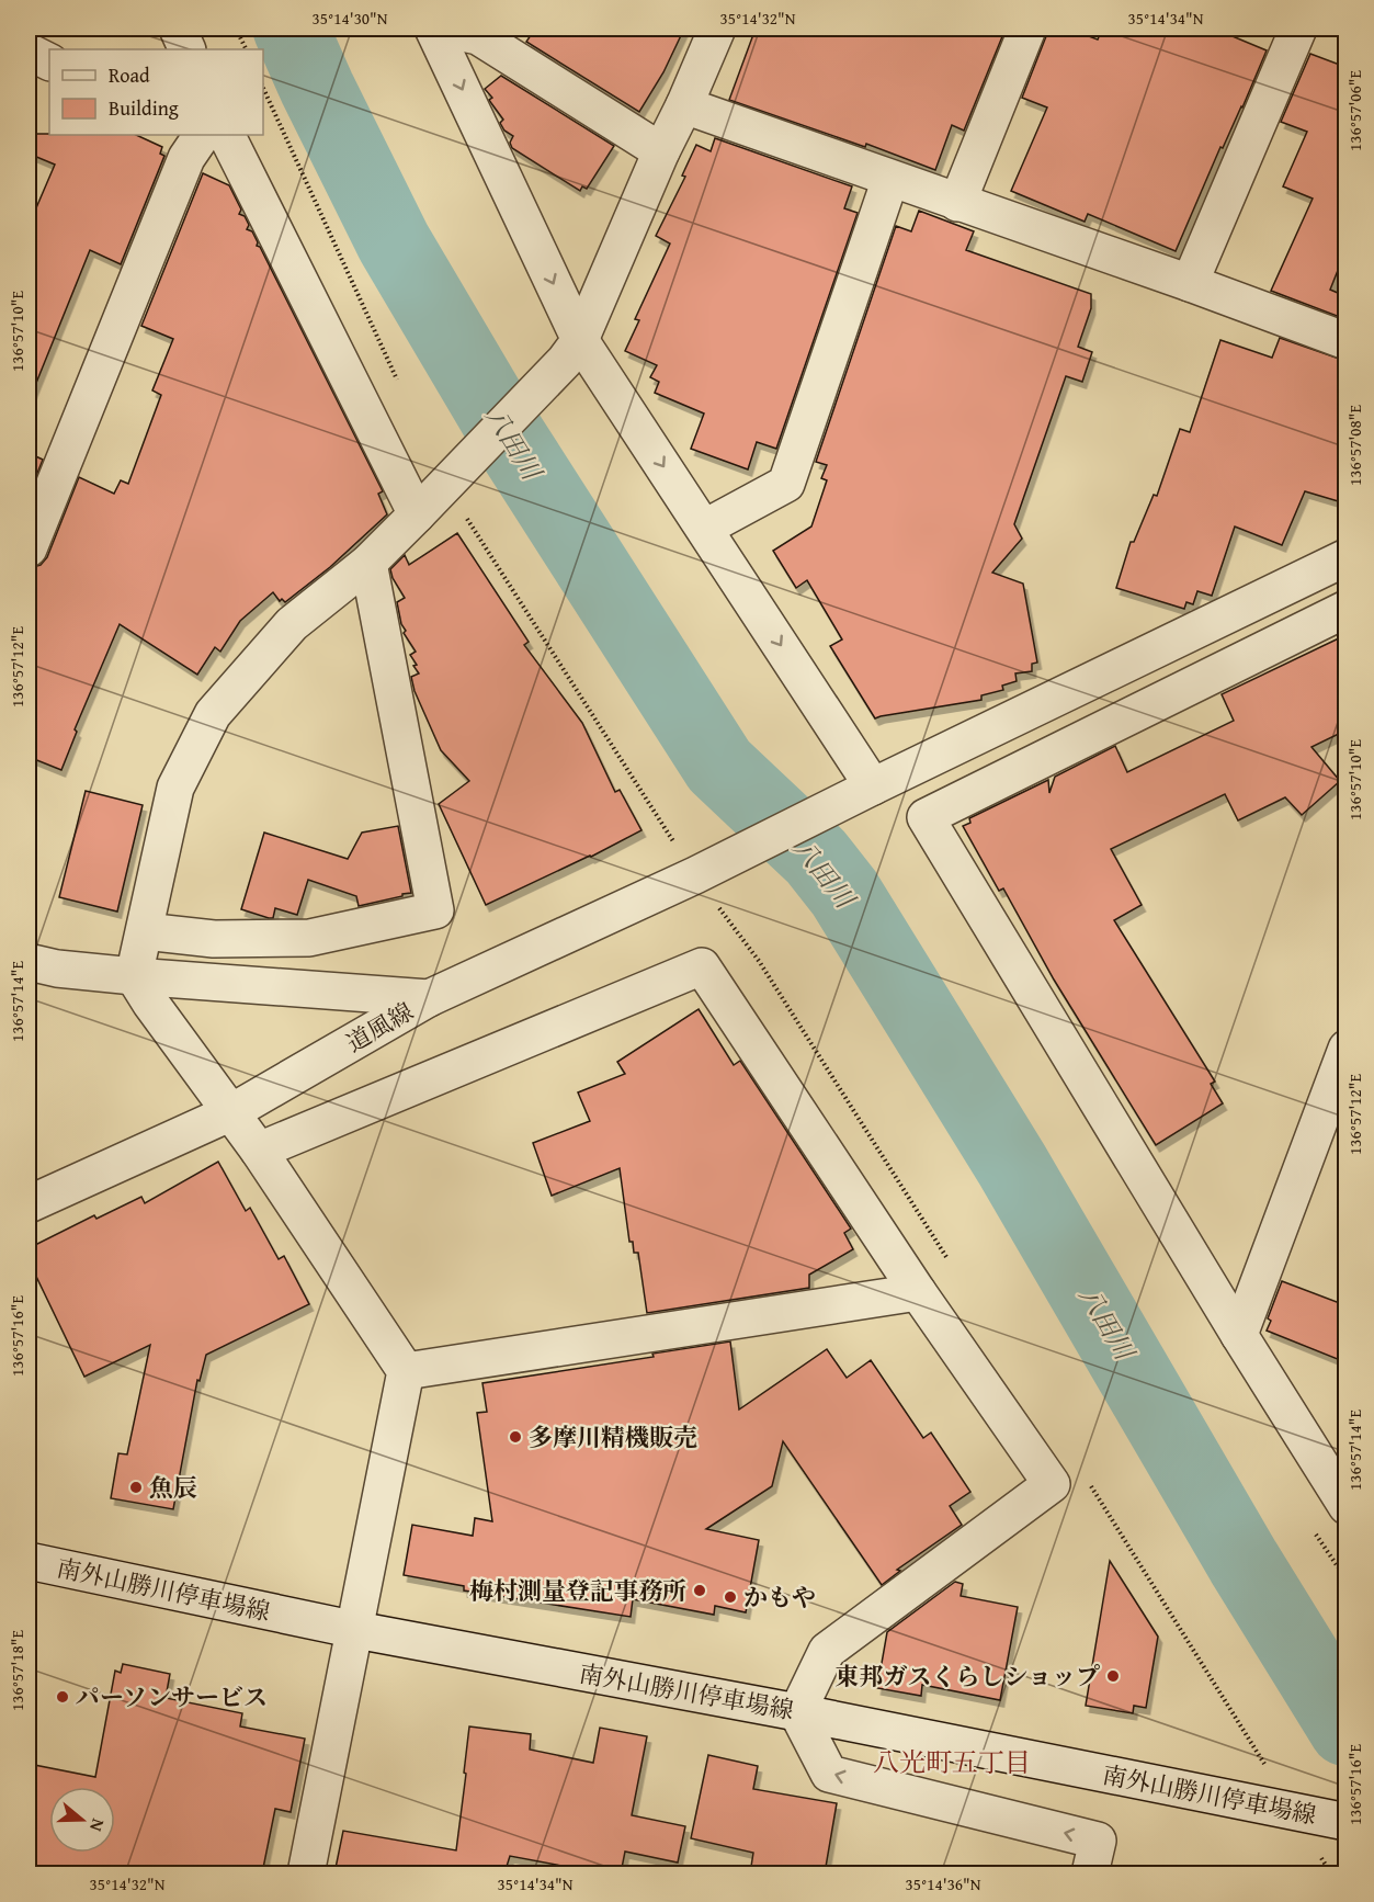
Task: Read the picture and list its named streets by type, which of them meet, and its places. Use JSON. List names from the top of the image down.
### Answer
{
  "streets": {
    "street": ["道風線", "南外山勝川停車場線"]
  },
  "districts": ["八光町五丁目"],
  "water": ["八田川"],
  "places": [
    "多摩川精機販売",
    "魚辰",
    "梅村測量登記事務所",
    "かもや",
    "東邦ガスくらしショップ",
    "パーソンサービス"
  ],
  "legend": ["Road", "Building"],
  "north": "right",
  "coordinates": [
    "35°14'30\"N",
    "35°14'32\"N",
    "35°14'34\"N",
    "136°57'06\"E",
    "136°57'10\"E",
    "136°57'08\"E",
    "136°57'12\"E",
    "136°57'14\"E",
    "136°57'16\"E",
    "136°57'18\"E",
    "35°14'36\"N"
  ]
}
